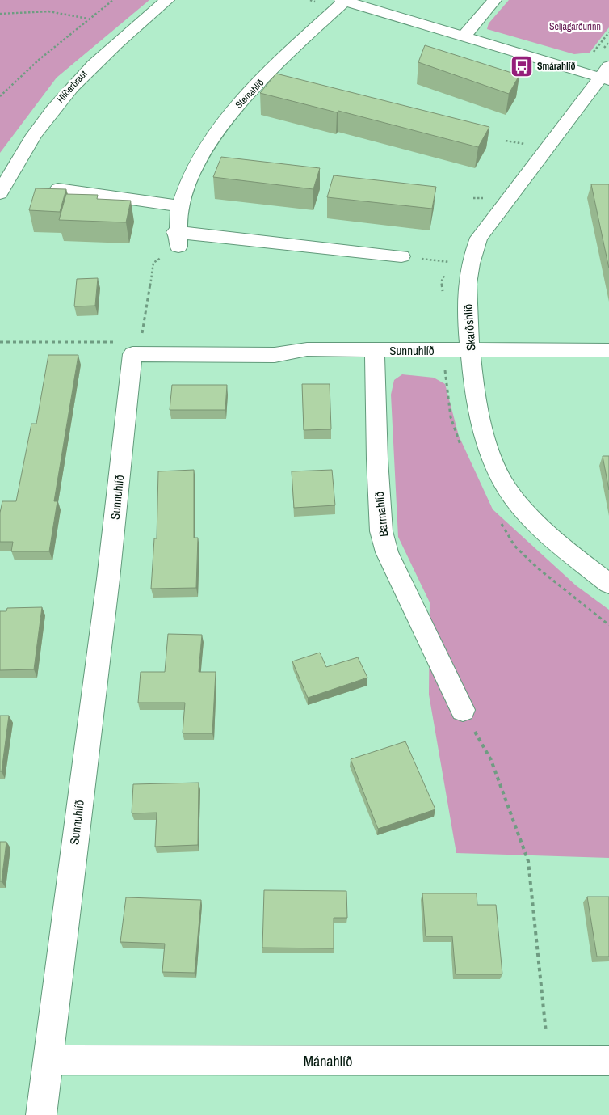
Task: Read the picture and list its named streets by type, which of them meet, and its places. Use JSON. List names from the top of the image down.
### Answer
{
  "streets": {
    "street": [
      "Hlíðarbraut",
      "Steinahlíð",
      "Skarðshlíð",
      "Sunnuhlíð",
      "Barmahlíð",
      "Mánahlíð"
    ]
  },
  "crossings": [
    ["Skarðshlíð", "Sunnuhlíð"],
    ["Sunnuhlíð", "Barmahlíð"],
    ["Sunnuhlíð", "Mánahlíð"]
  ],
  "parks": ["Seljagarðurinn"],
  "places": {
    "bus stop": ["Smárahlíð"]
  }
}
